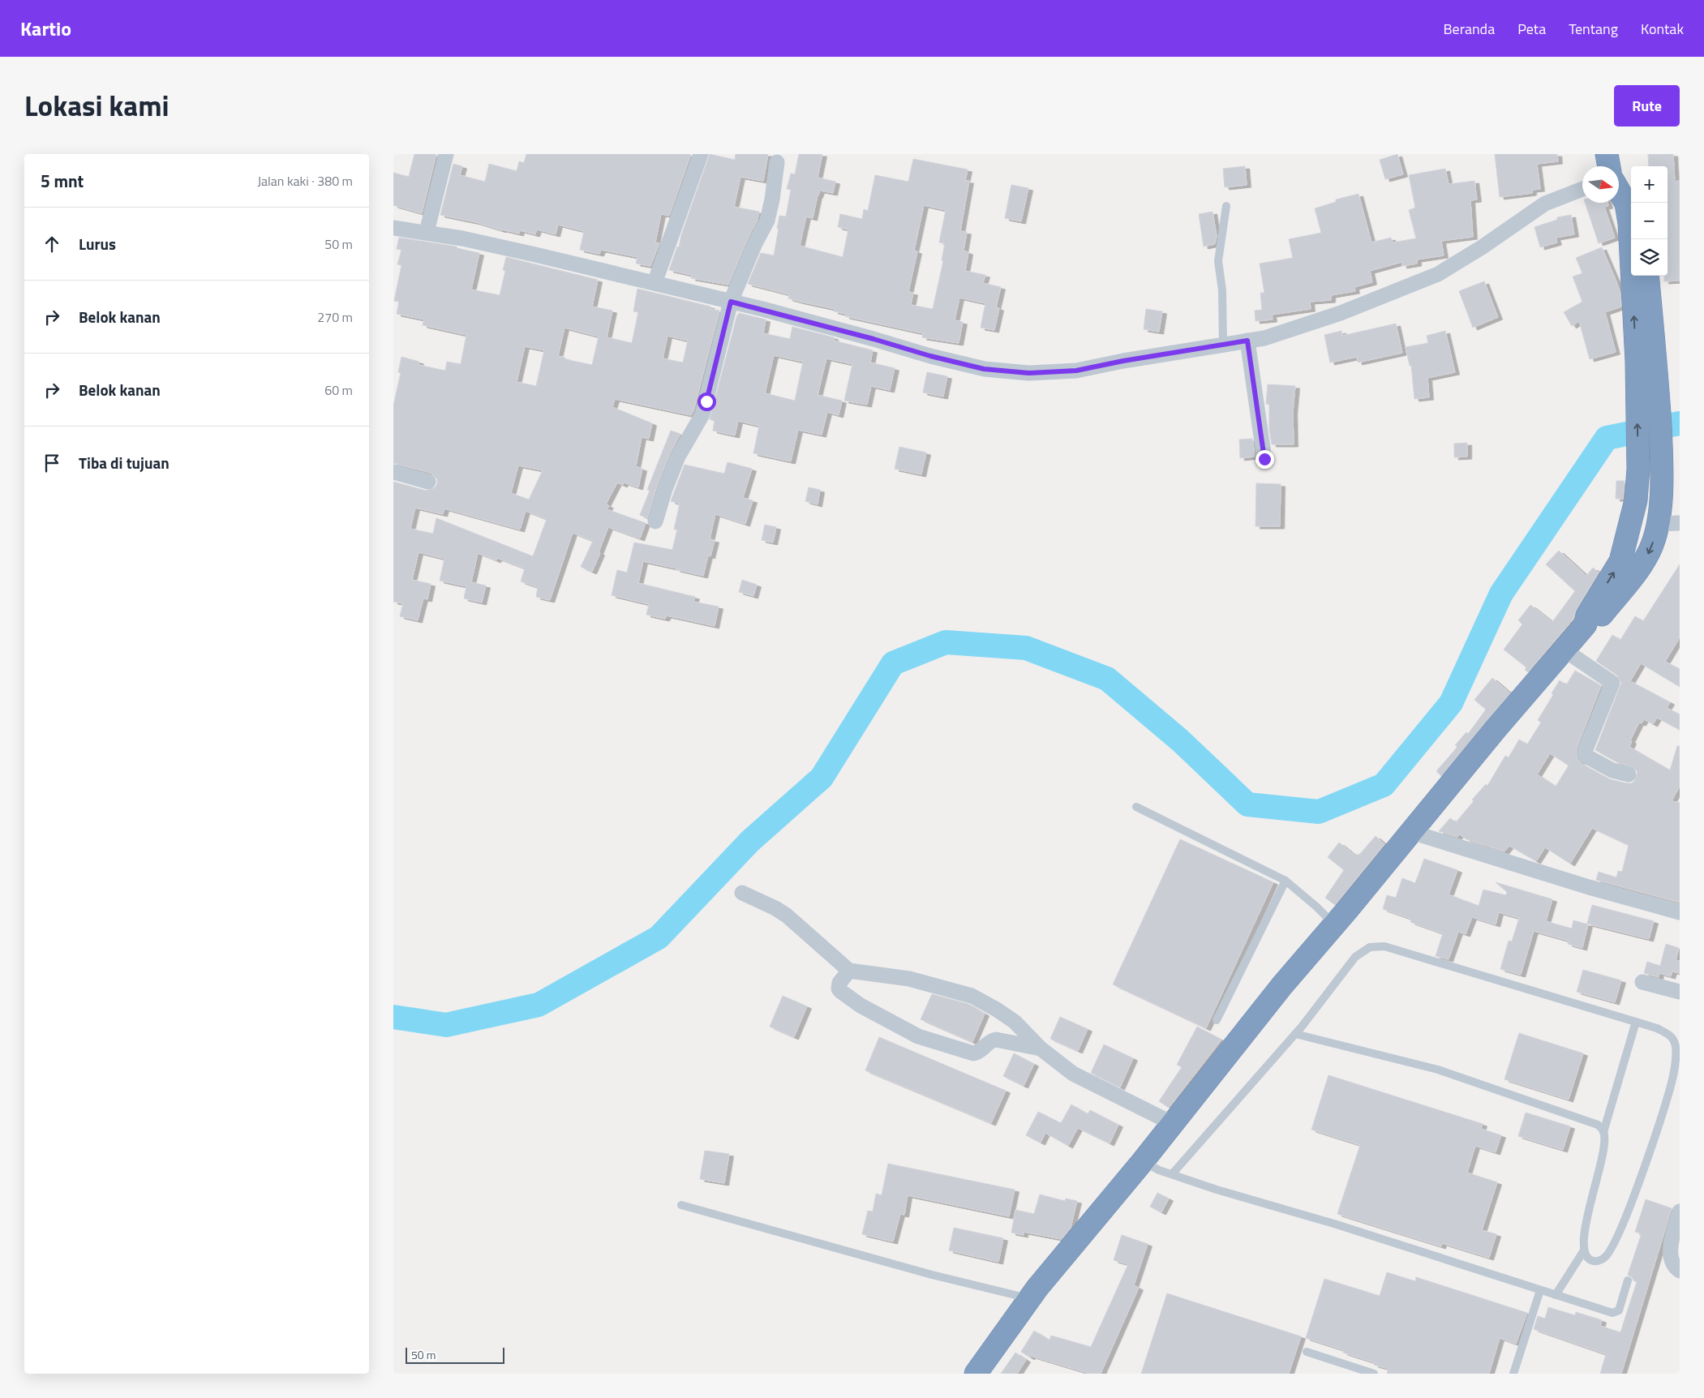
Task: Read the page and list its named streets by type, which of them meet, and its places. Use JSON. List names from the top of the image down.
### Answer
{
  "scale_bar": "50 m",
  "north": "right",
  "page": {
    "header": "Kartio",
    "nav": [
      "Beranda",
      "Peta",
      "Tentang",
      "Kontak"
    ],
    "title": "Lokasi kami",
    "buttons": "Rute",
    "heading": ["5 mnt", "Jalan kaki · 380 m"],
    "map_buttons": ["+", "−"],
    "list": [
      ["Lurus", "50 m"],
      ["Belok kanan", "270 m"],
      ["Belok kanan", "60 m"],
      "Tiba di tujuan"
    ],
    "scale": "50 m"
  }
}
